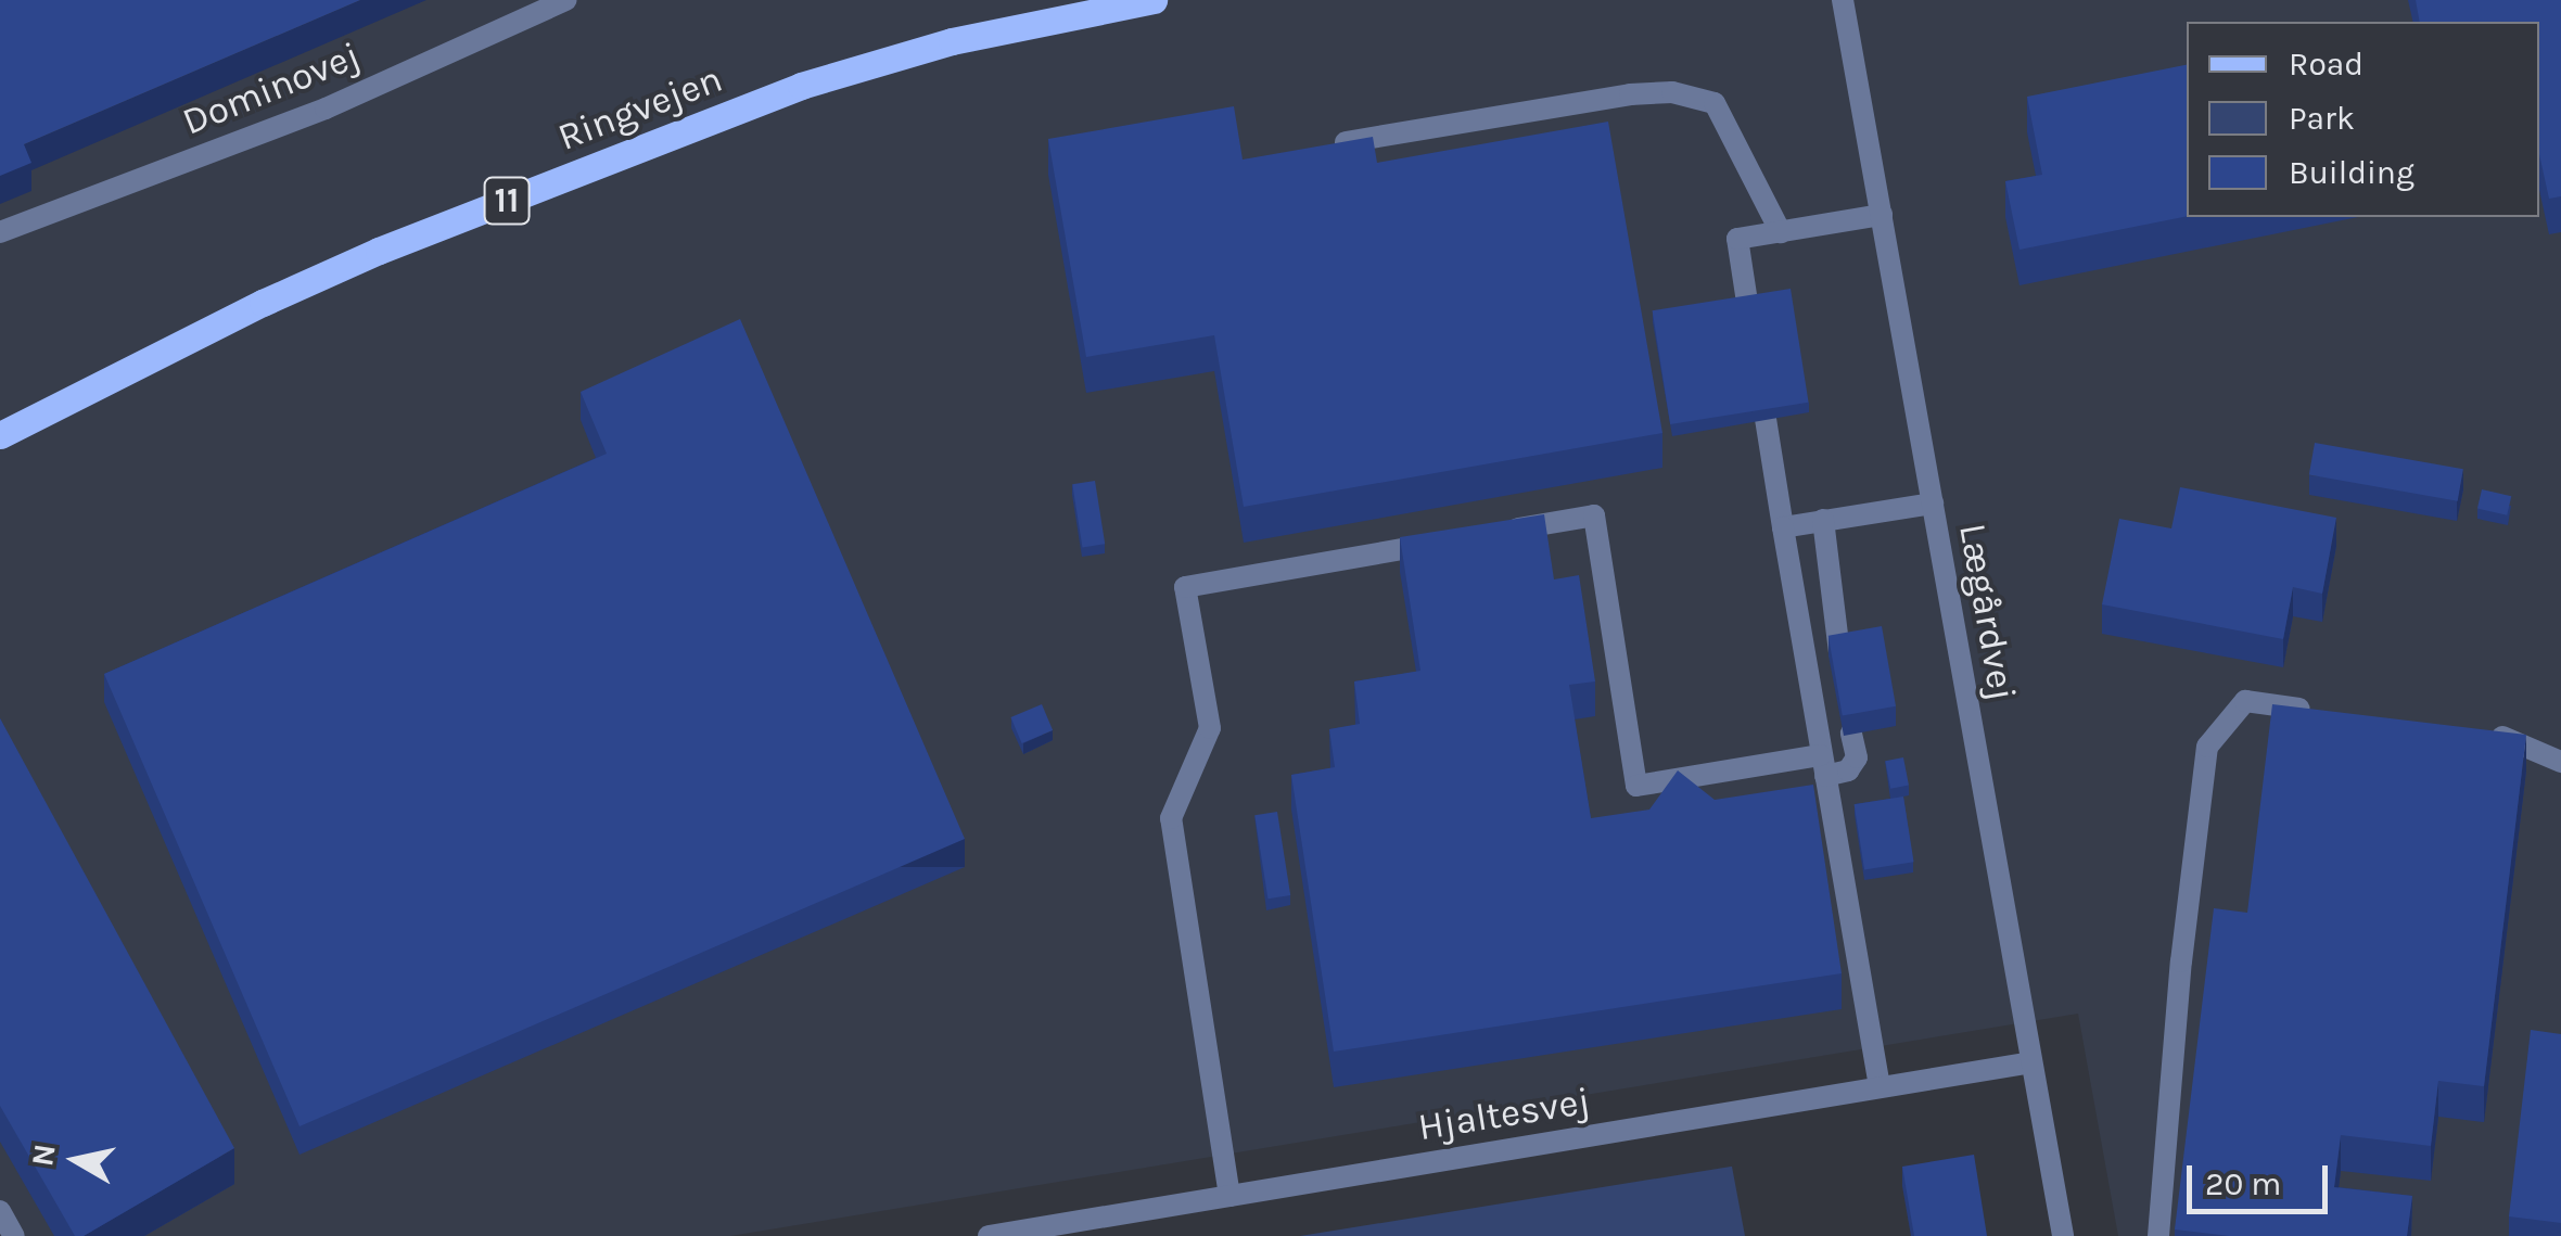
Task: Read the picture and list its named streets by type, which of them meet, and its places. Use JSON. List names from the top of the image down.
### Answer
{
  "streets": {
    "main road": ["Ringvejen", "11"],
    "street": ["Dominovej", "Lægårdvej", "Hjaltesvej"]
  },
  "crossings": [
    ["Lægårdvej", "Hjaltesvej"]
  ],
  "legend": ["Road", "Park", "Building"],
  "scale_bar": "20 m",
  "north": "left"
}
